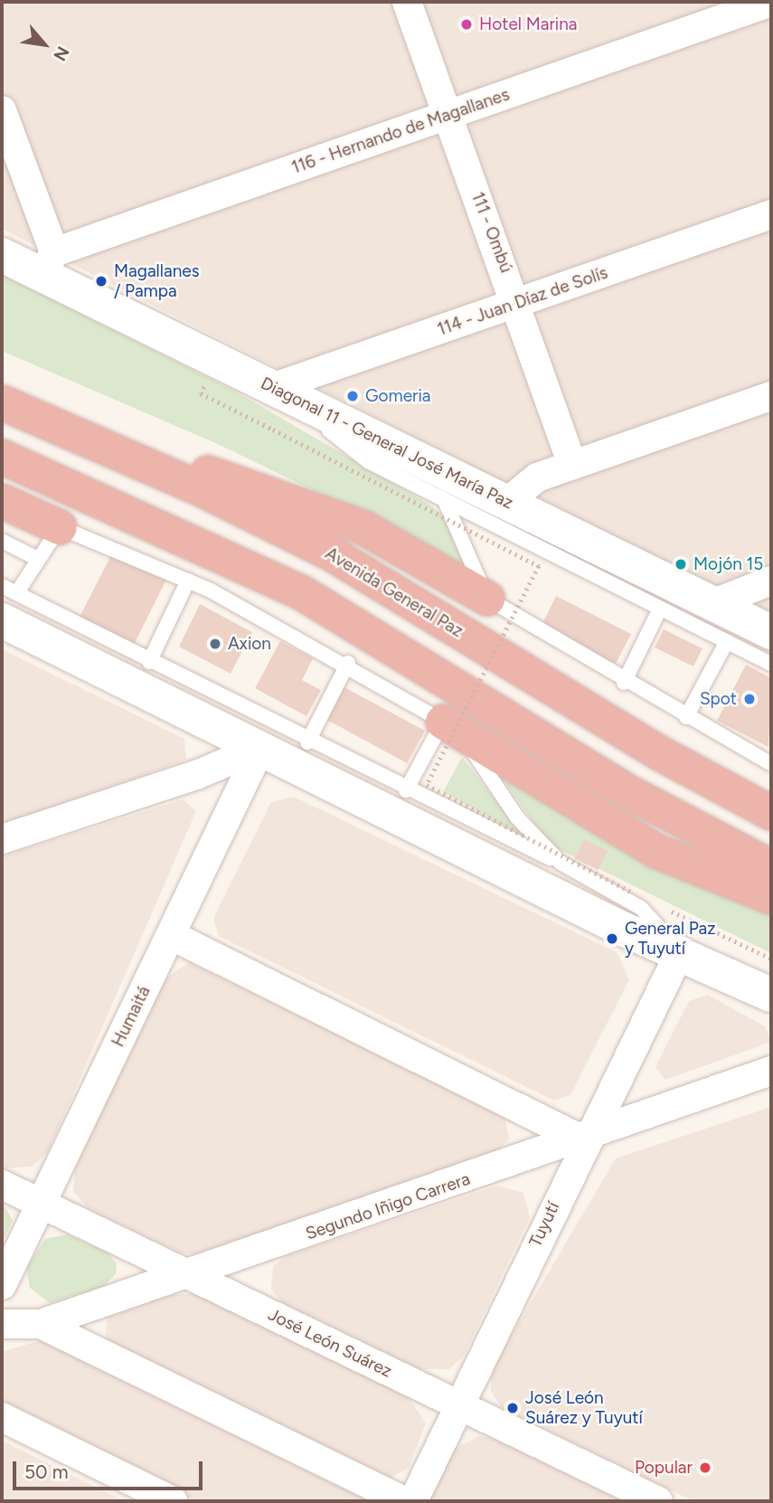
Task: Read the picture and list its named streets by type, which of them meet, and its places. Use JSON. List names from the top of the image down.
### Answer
{
  "streets": {
    "highway": ["Avenida General Paz"],
    "street": [
      "116 - Hernando de Magallanes",
      "111 - Ombú",
      "114 - Juan Díaz de Solís",
      "Diagonal 11 - General José María Paz",
      "Humaitá",
      "Segundo Iñigo Carrera",
      "Tuyutí",
      "José León Suárez"
    ]
  },
  "crossings": [
    ["116 - Hernando de Magallanes", "111 - Ombú"],
    ["116 - Hernando de Magallanes", "Diagonal 11 - General José María Paz"],
    ["111 - Ombú", "114 - Juan Díaz de Solís"],
    ["114 - Juan Díaz de Solís", "Diagonal 11 - General José María Paz"],
    ["Humaitá", "José León Suárez"],
    ["Segundo Iñigo Carrera", "Tuyutí"],
    ["Segundo Iñigo Carrera", "José León Suárez"],
    ["Tuyutí", "José León Suárez"]
  ],
  "places": [
    "Hotel Marina",
    "Magallanes / Pampa",
    "Gomeria",
    "Mojón 15",
    "Axion",
    "Spot",
    "General Paz y Tuyutí",
    "José León Suárez y Tuyutí",
    "Popular"
  ],
  "scale_bar": "50 m",
  "north": "bottom right"
}
